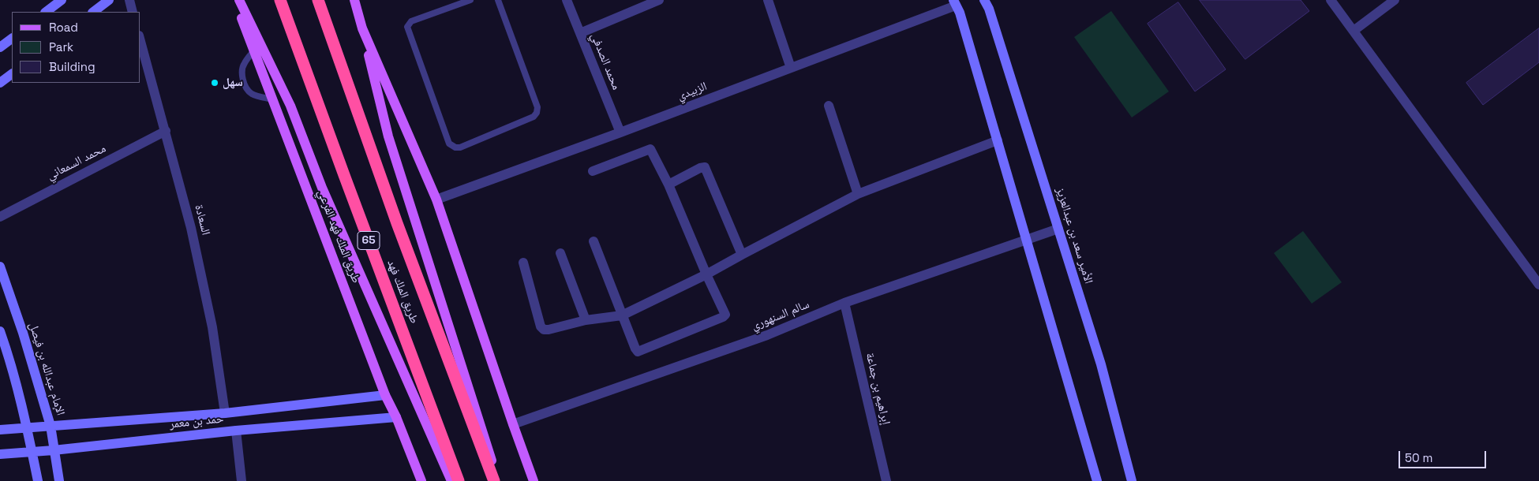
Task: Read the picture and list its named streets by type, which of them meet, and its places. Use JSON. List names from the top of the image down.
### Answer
{
  "streets": {
    "highway": ["65", "طريق الملك فهد"],
    "main road": ["طريق الملك فهد الفرعي"],
    "street": [
      "محمد الصدفي",
      "الزبيدي",
      "محمد السمعاني",
      "السعادة",
      "الأمير سعد بن عبدالعزيز",
      "سالم السنهوري",
      "الإمام عبدالله بن فيصل",
      "إبراهيم بن جماعة",
      "حمد بن معمر"
    ]
  },
  "crossings": [
    ["محمد الصدفي", "الزبيدي"],
    ["محمد السمعاني", "السعادة"],
    ["السعادة", "حمد بن معمر"],
    ["الأمير سعد بن عبدالعزيز", "سالم السنهوري"],
    ["طريق الملك فهد الفرعي", "حمد بن معمر"],
    ["سالم السنهوري", "إبراهيم بن جماعة"],
    ["الإمام عبدالله بن فيصل", "حمد بن معمر"]
  ],
  "places": ["سهل"],
  "legend": ["Road", "Park", "Building"],
  "scale_bar": "50 m"
}
